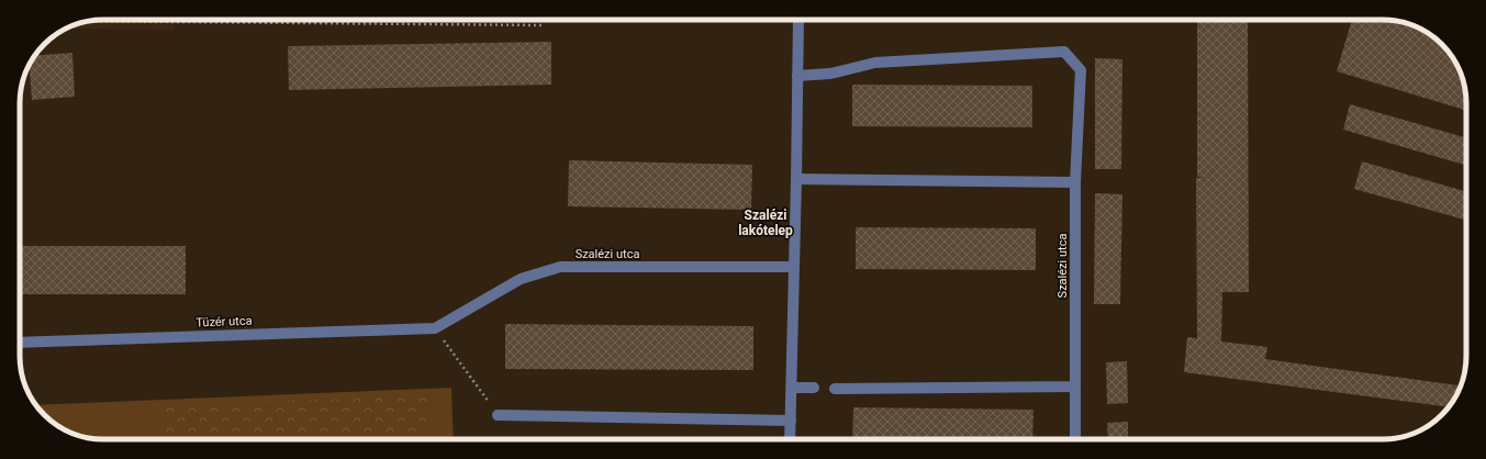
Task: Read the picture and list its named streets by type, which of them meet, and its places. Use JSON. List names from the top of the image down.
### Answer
{
  "streets": {
    "street": ["Szalézi utca", "Tüzér utca"]
  },
  "crossings": [
    ["Szalézi utca", "Tüzér utca"]
  ],
  "districts": ["Szalézi lakótelep"]
}
